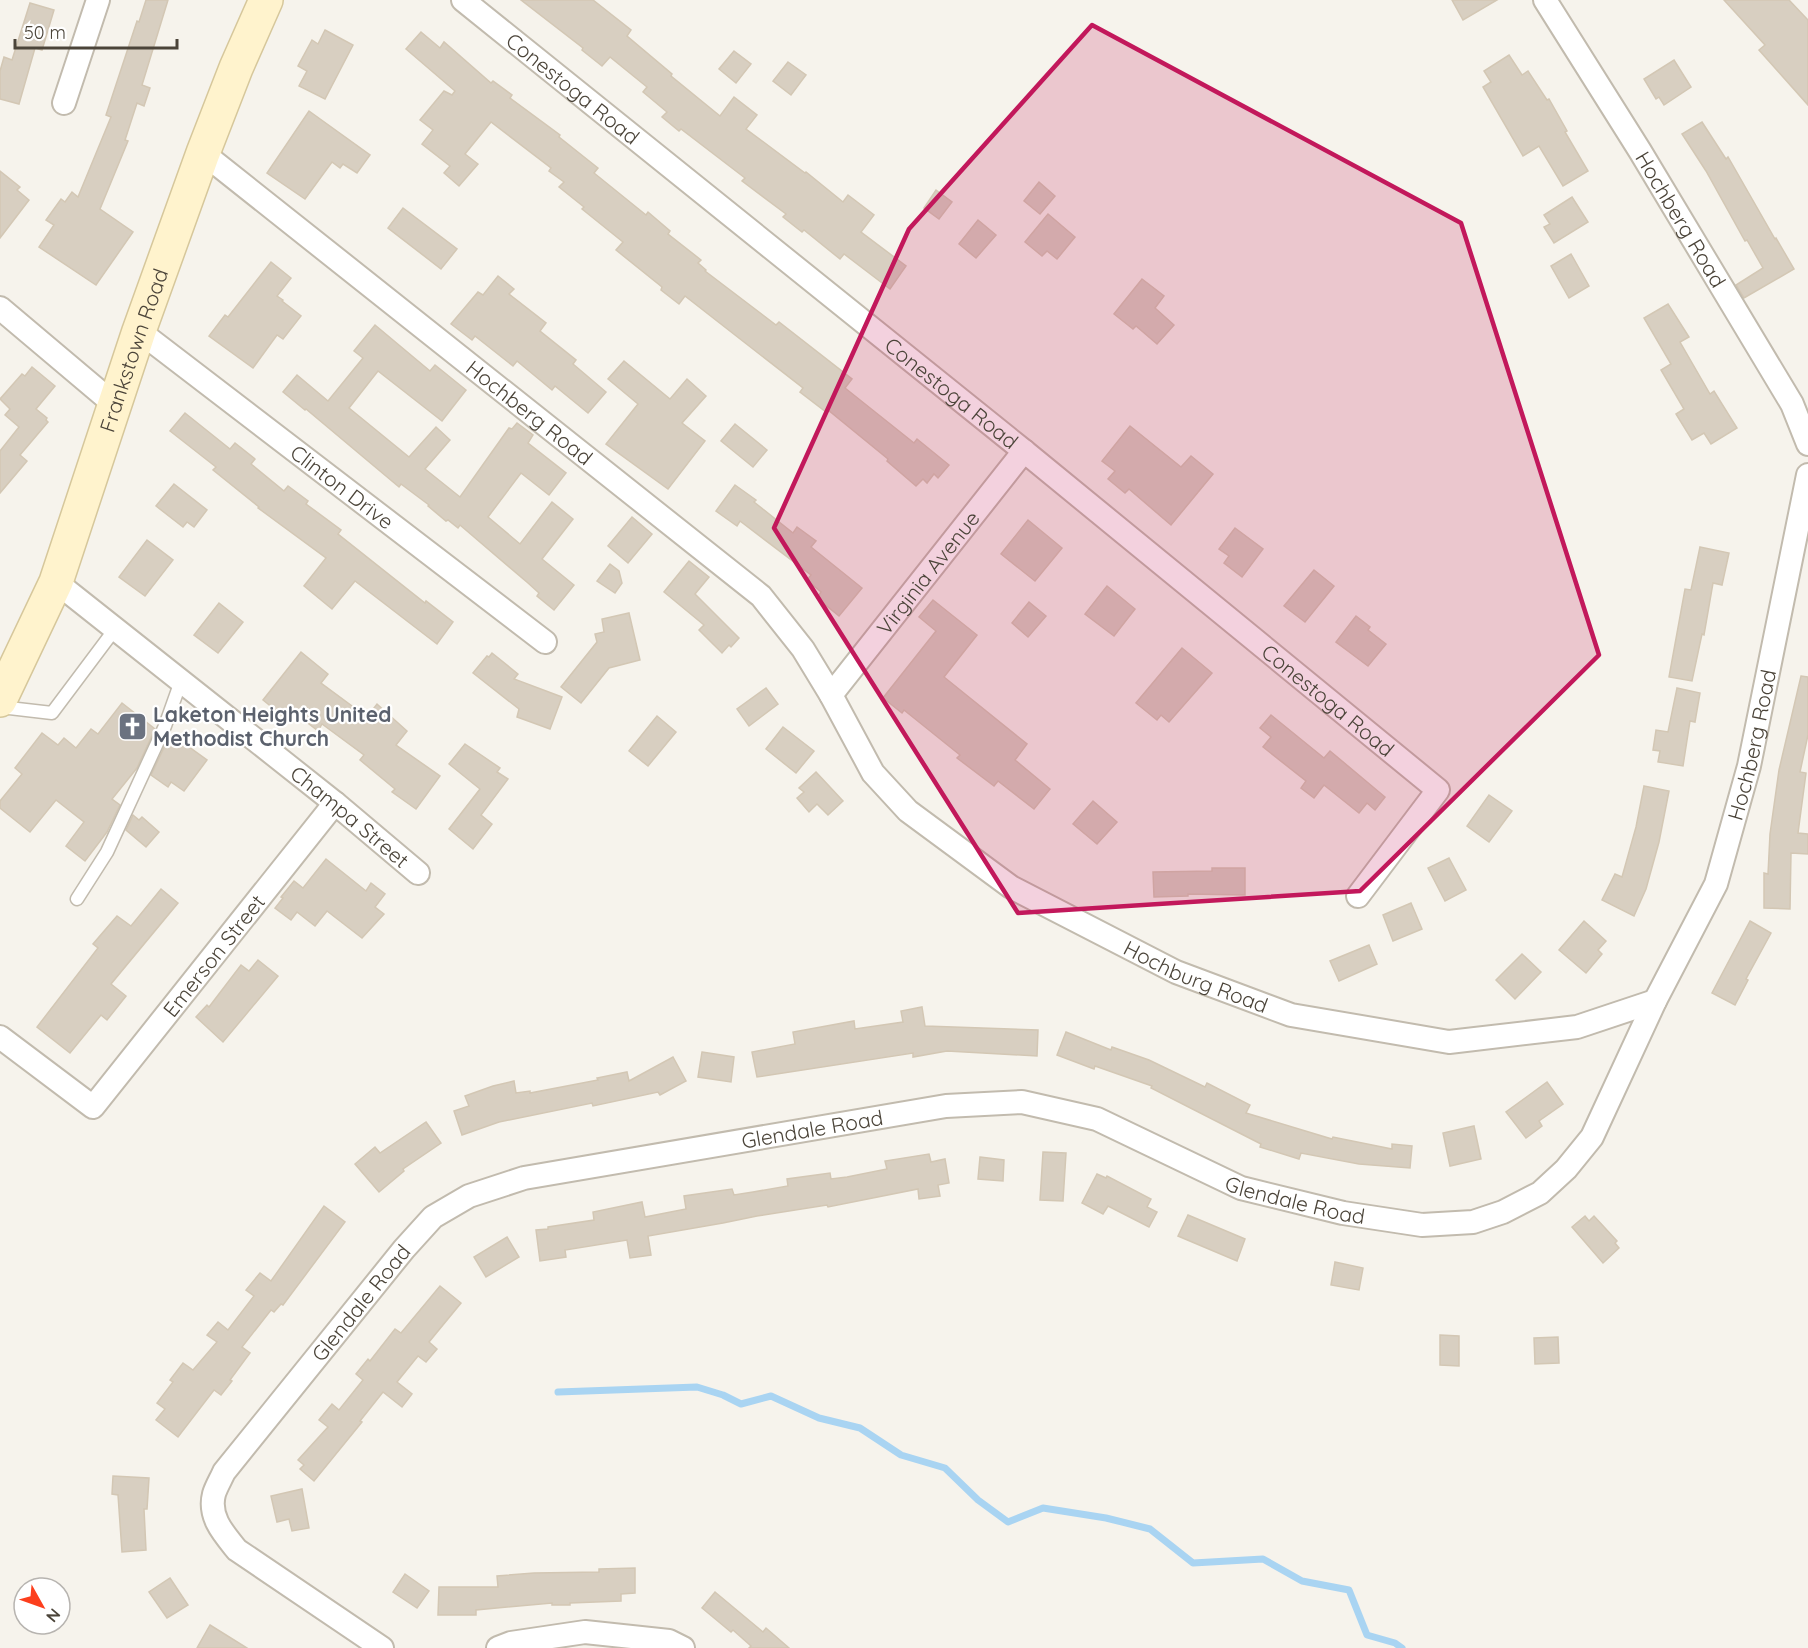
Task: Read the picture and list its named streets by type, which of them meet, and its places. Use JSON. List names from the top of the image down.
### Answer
{
  "streets": {
    "main road": ["Frankstown Road"],
    "street": [
      "Conestoga Road",
      "Hochberg Road",
      "Clinton Drive",
      "Virginia Avenue",
      "Champa Street",
      "Emerson Street",
      "Hochburg Road",
      "Glendale Road"
    ]
  },
  "crossings": [
    ["Conestoga Road", "Virginia Avenue"],
    ["Hochberg Road", "Frankstown Road"],
    ["Hochberg Road", "Virginia Avenue"],
    ["Hochberg Road", "Hochburg Road"],
    ["Hochberg Road", "Glendale Road"],
    ["Frankstown Road", "Clinton Drive"],
    ["Frankstown Road", "Champa Street"],
    ["Virginia Avenue", "Hochburg Road"],
    ["Champa Street", "Emerson Street"],
    ["Hochburg Road", "Glendale Road"]
  ],
  "places": {
    "church": ["Laketon Heights United Methodist Church"]
  },
  "scale_bar": "50 m",
  "north": "bottom right"
}
